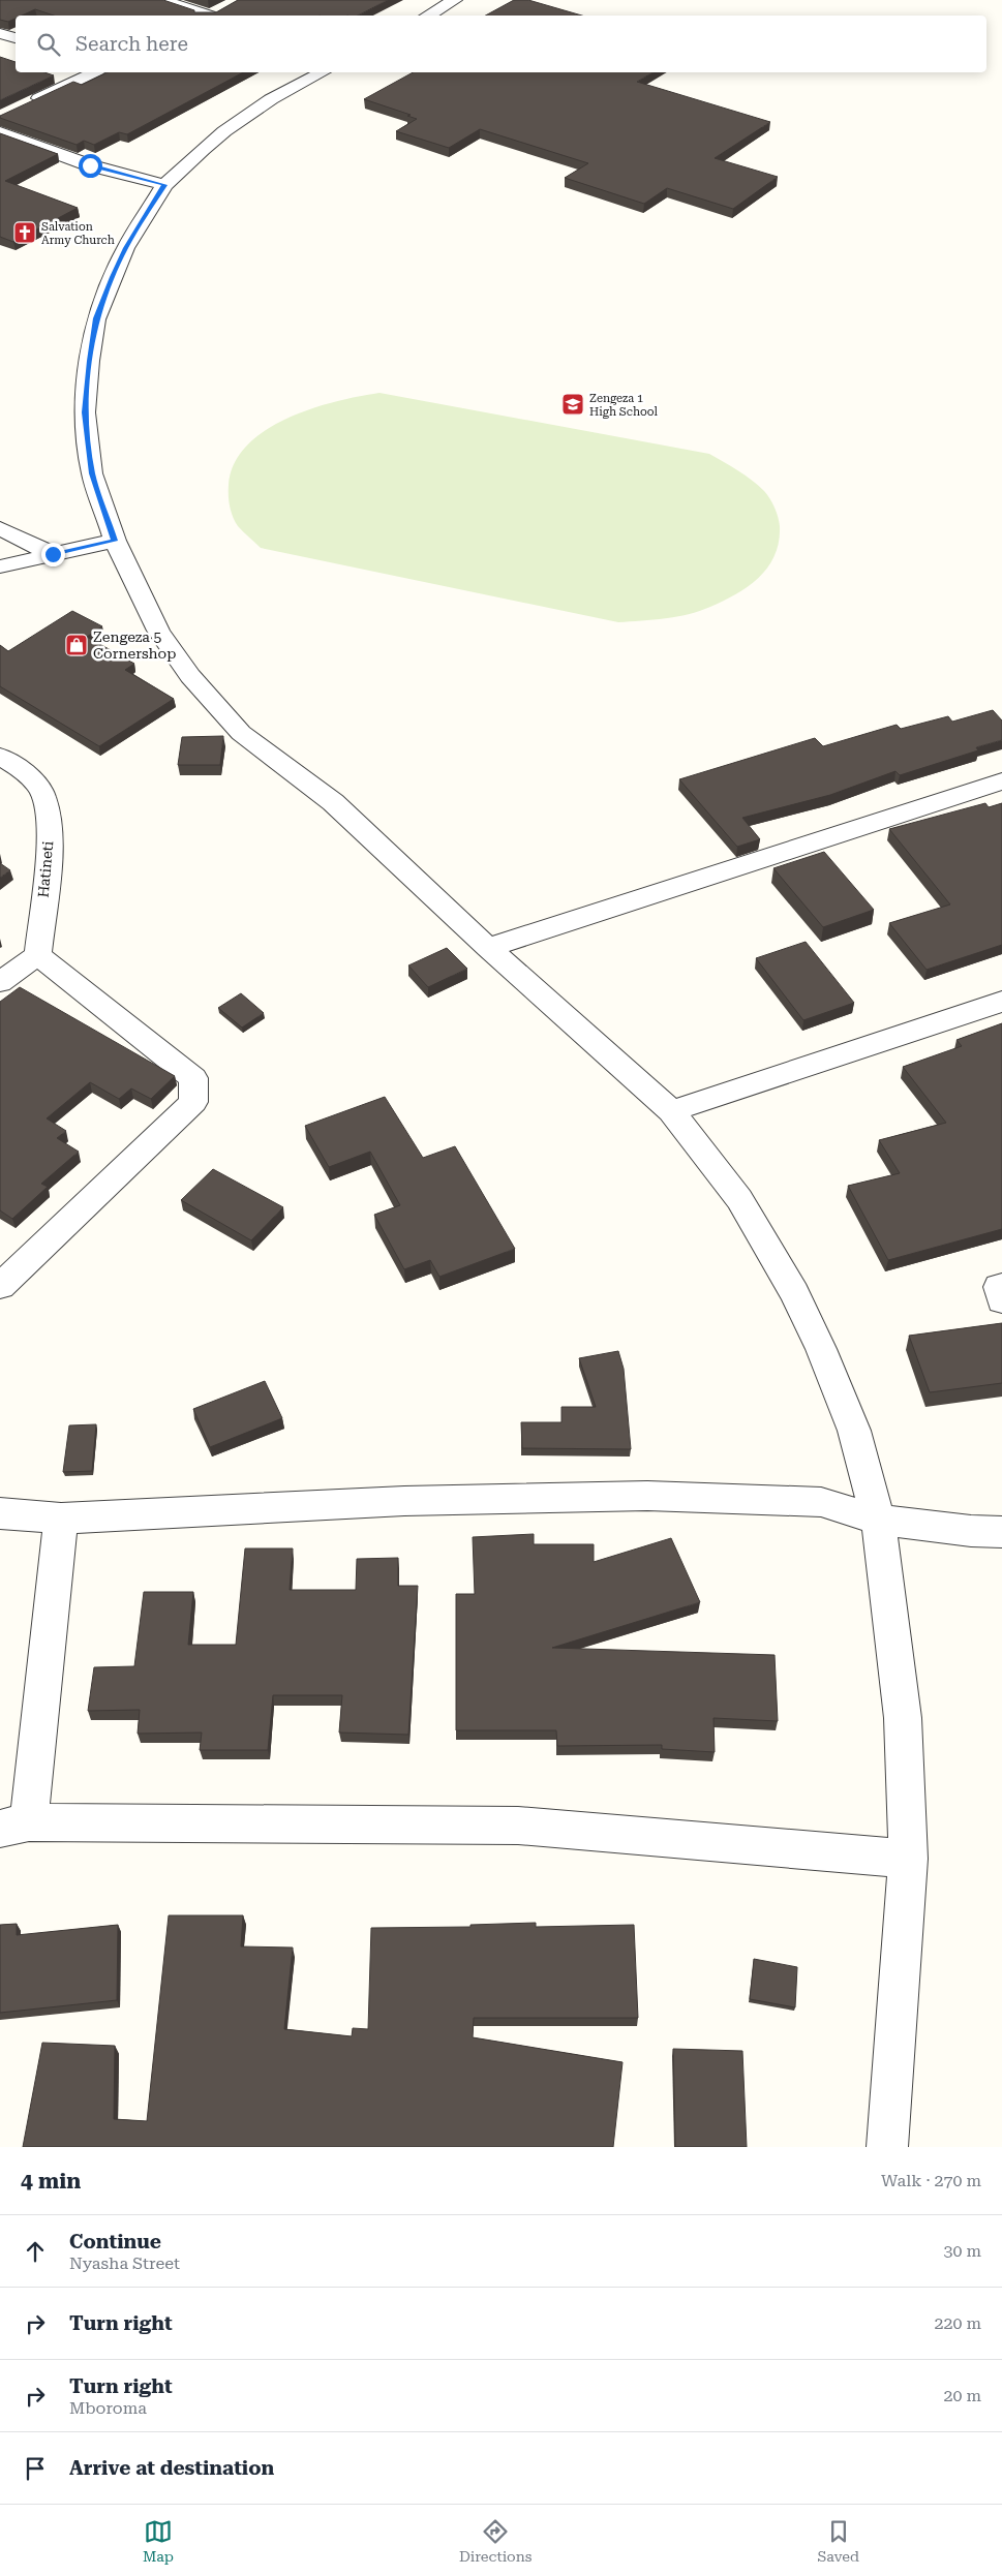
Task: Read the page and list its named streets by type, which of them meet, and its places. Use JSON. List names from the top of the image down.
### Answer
{
  "streets": {
    "street": ["Hatineti"]
  },
  "places": {
    "church": ["Salvation Army Church"],
    "school or university": ["Zengeza 1 High School"],
    "shop": ["Zengeza 5 Cornershop"]
  },
  "page": {
    "search": "Search here",
    "heading": ["4 min", "Walk · 270 m"],
    "list": [
      ["Continue", "Nyasha Street", "30 m"],
      ["Turn right", "220 m"],
      ["Turn right", "Mboroma", "20 m"],
      "Arrive at destination"
    ],
    "nav": ["Map", "Directions", "Saved"]
  }
}
